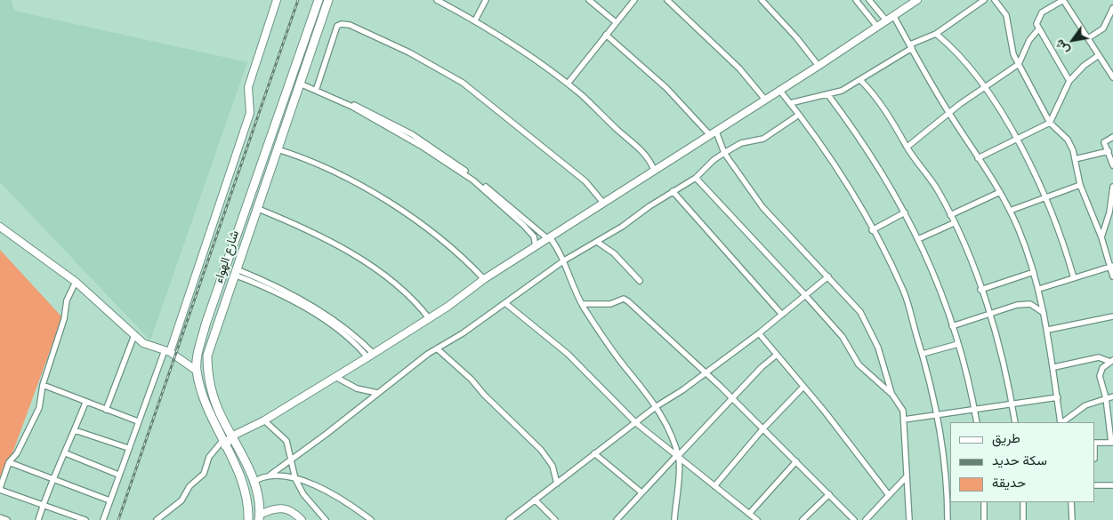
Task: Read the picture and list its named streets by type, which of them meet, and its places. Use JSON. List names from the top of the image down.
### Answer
{
  "streets": {
    "main road": ["شارع الهواء"]
  },
  "legend": ["طريق", "سكة حديد", "حديقة"],
  "north": "bottom left"
}
